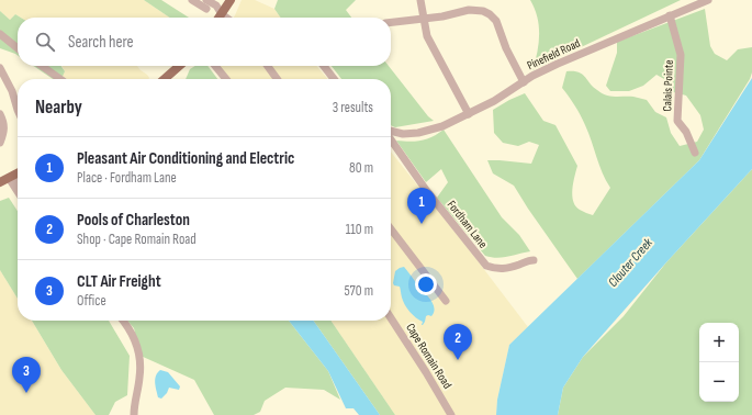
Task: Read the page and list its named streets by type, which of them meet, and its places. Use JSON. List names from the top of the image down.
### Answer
{
  "streets": {
    "street": [
      "Pinefield Road",
      "Calais Pointe",
      "Fordham Lane",
      "Cape Romain Road"
    ]
  },
  "crossings": [
    ["Pinefield Road", "Calais Pointe"]
  ],
  "water": ["Clouter Creek"],
  "page": {
    "search": "Search here",
    "heading": ["Nearby", "3 results"],
    "list": [
      {
        "mark": "1",
        "name": "Pleasant Air Conditioning and Electric",
        "note": "Place · Fordham Lane",
        "value": "80 m"
      },
      {
        "mark": "2",
        "name": "Pools of Charleston",
        "note": "Shop · Cape Romain Road",
        "value": "110 m"
      },
      {
        "mark": "3",
        "name": "CLT Air Freight",
        "note": "Office",
        "value": "570 m"
      }
    ],
    "pins": ["1", "2", "3"],
    "map_buttons": ["+", "−"]
  }
}
